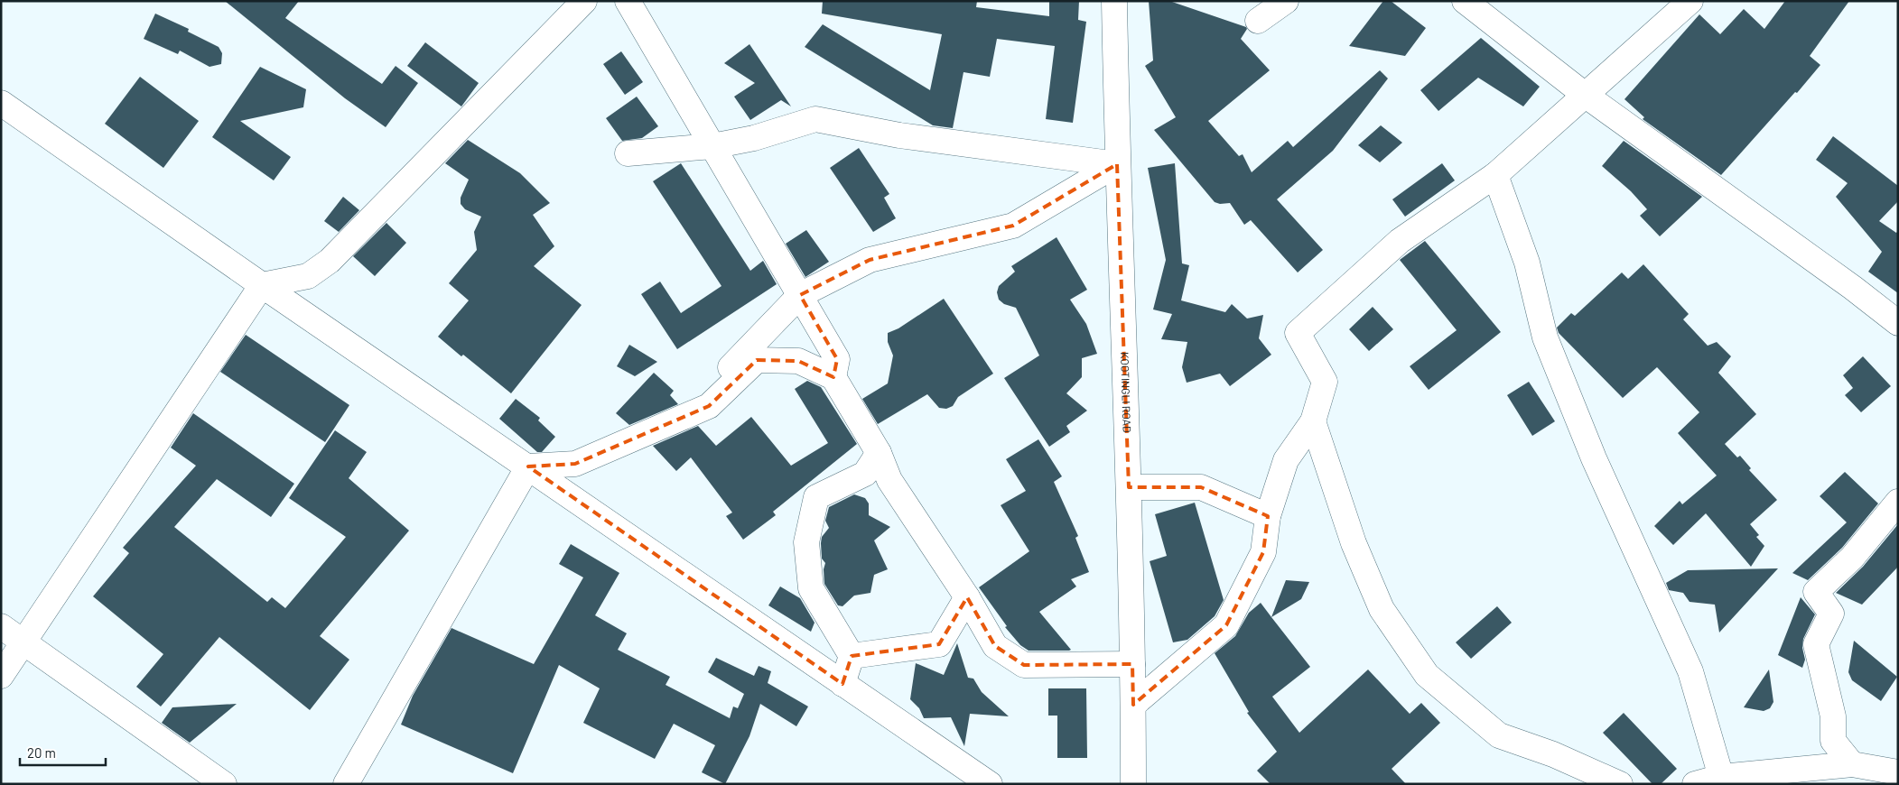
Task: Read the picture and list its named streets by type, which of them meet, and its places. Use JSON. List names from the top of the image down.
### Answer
{
  "streets": {
    "street": ["KOOTINGLI ROAD"]
  },
  "scale_bar": "20 m"
}
